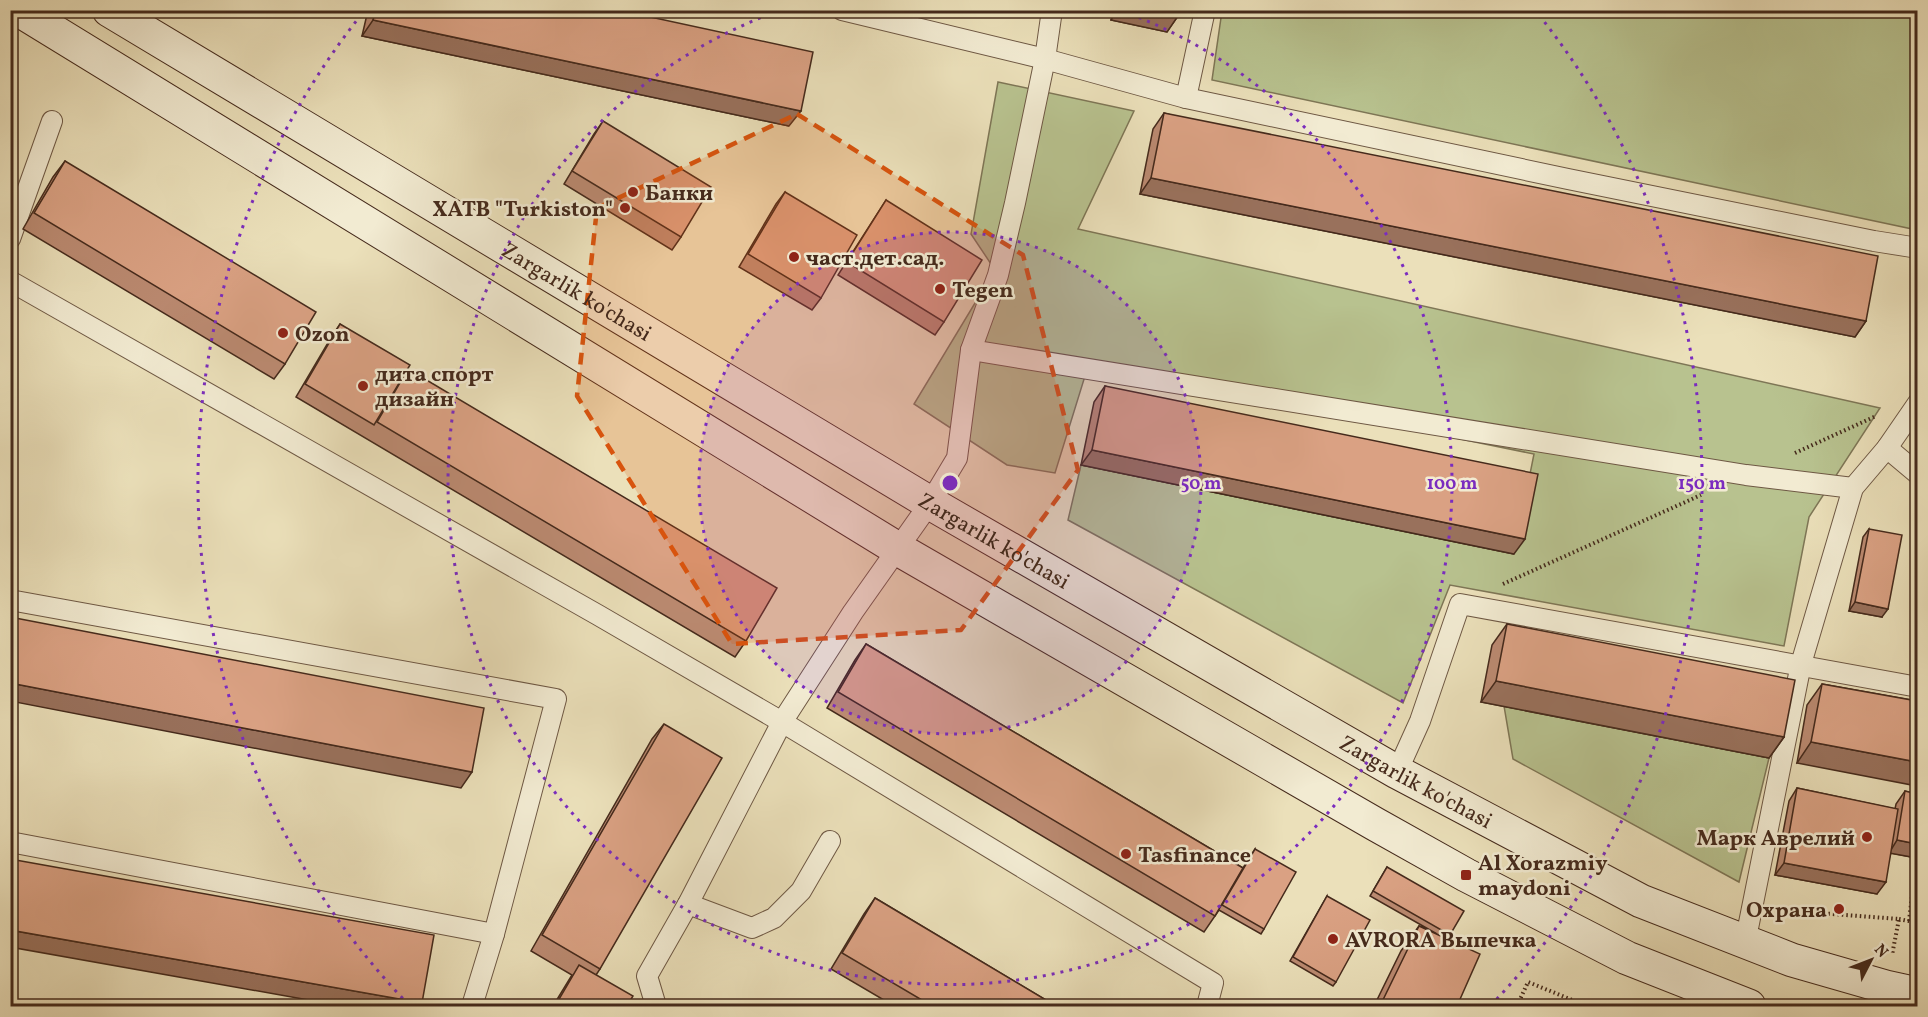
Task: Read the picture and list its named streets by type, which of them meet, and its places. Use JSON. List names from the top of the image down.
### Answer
{
  "streets": {
    "main road": ["Zargarlik ko'chasi"]
  },
  "places": {
    "other": [
      "Банки",
      "XATB \"Turkiston\"",
      "част.дет.сад.",
      "Tegen",
      "Ozon",
      "дита спорт дизайн",
      "Марк Аврелий",
      "Tasfinance",
      "Охрана",
      "AVRORA Выпечка"
    ],
    "transit": ["Al Xorazmiy maydoni"]
  },
  "north": "top right",
  "rings": ["50 m", "100 m", "150 m"]
}
